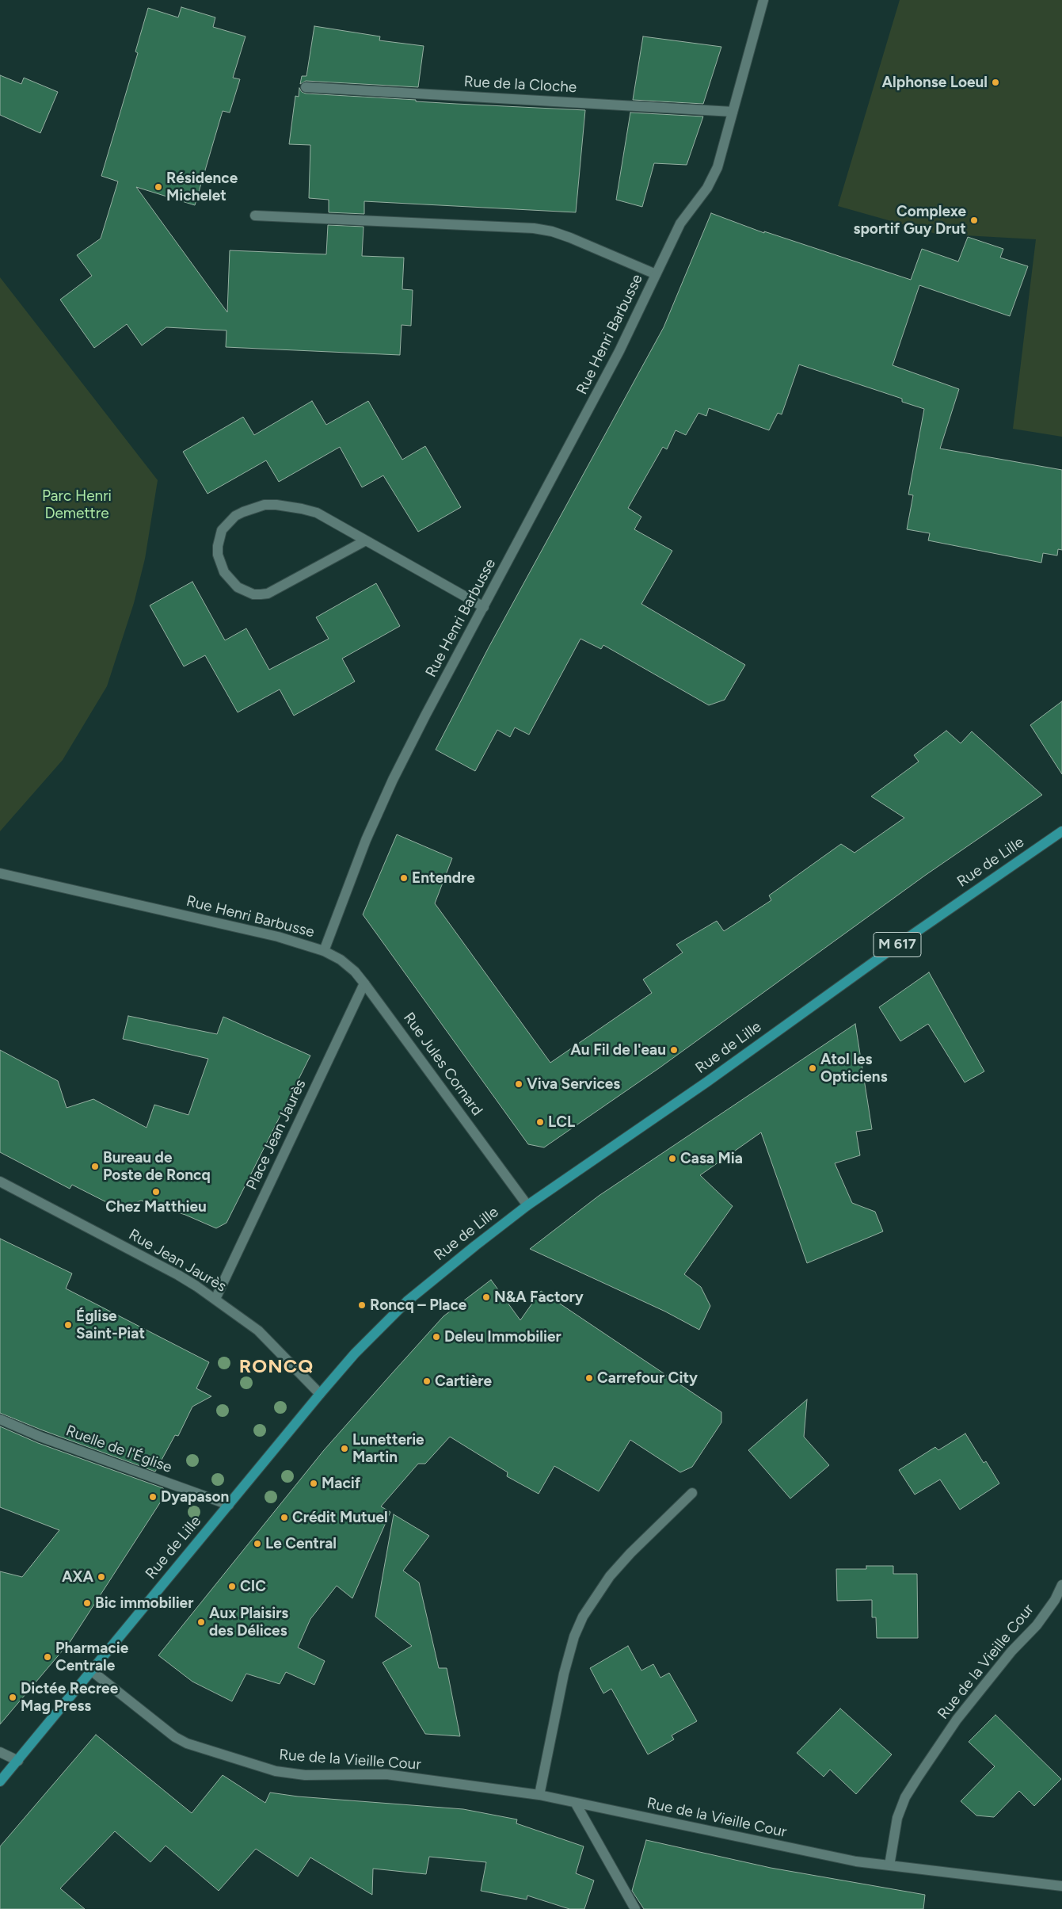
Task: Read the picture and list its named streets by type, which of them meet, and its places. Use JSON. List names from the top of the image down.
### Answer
{
  "streets": {
    "main road": ["Rue de Lille", "M 617"],
    "street": [
      "Rue de la Cloche",
      "Rue Henri Barbusse",
      "Rue Jules Cornard",
      "Place Jean Jaurès",
      "Rue Jean Jaurès",
      "Ruelle de l'Église",
      "Rue de la Vieille Cour"
    ]
  },
  "crossings": [
    ["Rue de la Cloche", "Rue Henri Barbusse"],
    ["Rue Henri Barbusse", "Rue Jules Cornard"],
    ["Rue de Lille", "Rue Jules Cornard"],
    ["Rue de Lille", "Rue Jean Jaurès"],
    ["Rue de Lille", "Ruelle de l'Église"],
    ["Rue de Lille", "Rue de la Vieille Cour"],
    ["Rue Jules Cornard", "Place Jean Jaurès"],
    ["Place Jean Jaurès", "Rue Jean Jaurès"]
  ],
  "districts": ["RONCQ"],
  "parks": ["Parc Henri Demettre"],
  "places": [
    "Alphonse Loeul",
    "Résidence Michelet",
    "Complexe sportif Guy Drut",
    "Entendre",
    "Au Fil de l'eau",
    "Atol les Opticiens",
    "Viva Services",
    "LCL",
    "Casa Mia",
    "Bureau de Poste de Roncq",
    "Chez Matthieu",
    "N&A Factory",
    "Roncq – Place",
    "Église Saint-Piat",
    "Deleu Immobilier",
    "Carrefour City",
    "Cartière",
    "Lunetterie Martin",
    "Macif",
    "Dyapason",
    "Crédit Mutuel",
    "Le Central",
    "AXA",
    "CIC",
    "Bic immobilier",
    "Aux Plaisirs des Délices",
    "Pharmacie Centrale",
    "Dictée Recree Mag Press"
  ]
}
